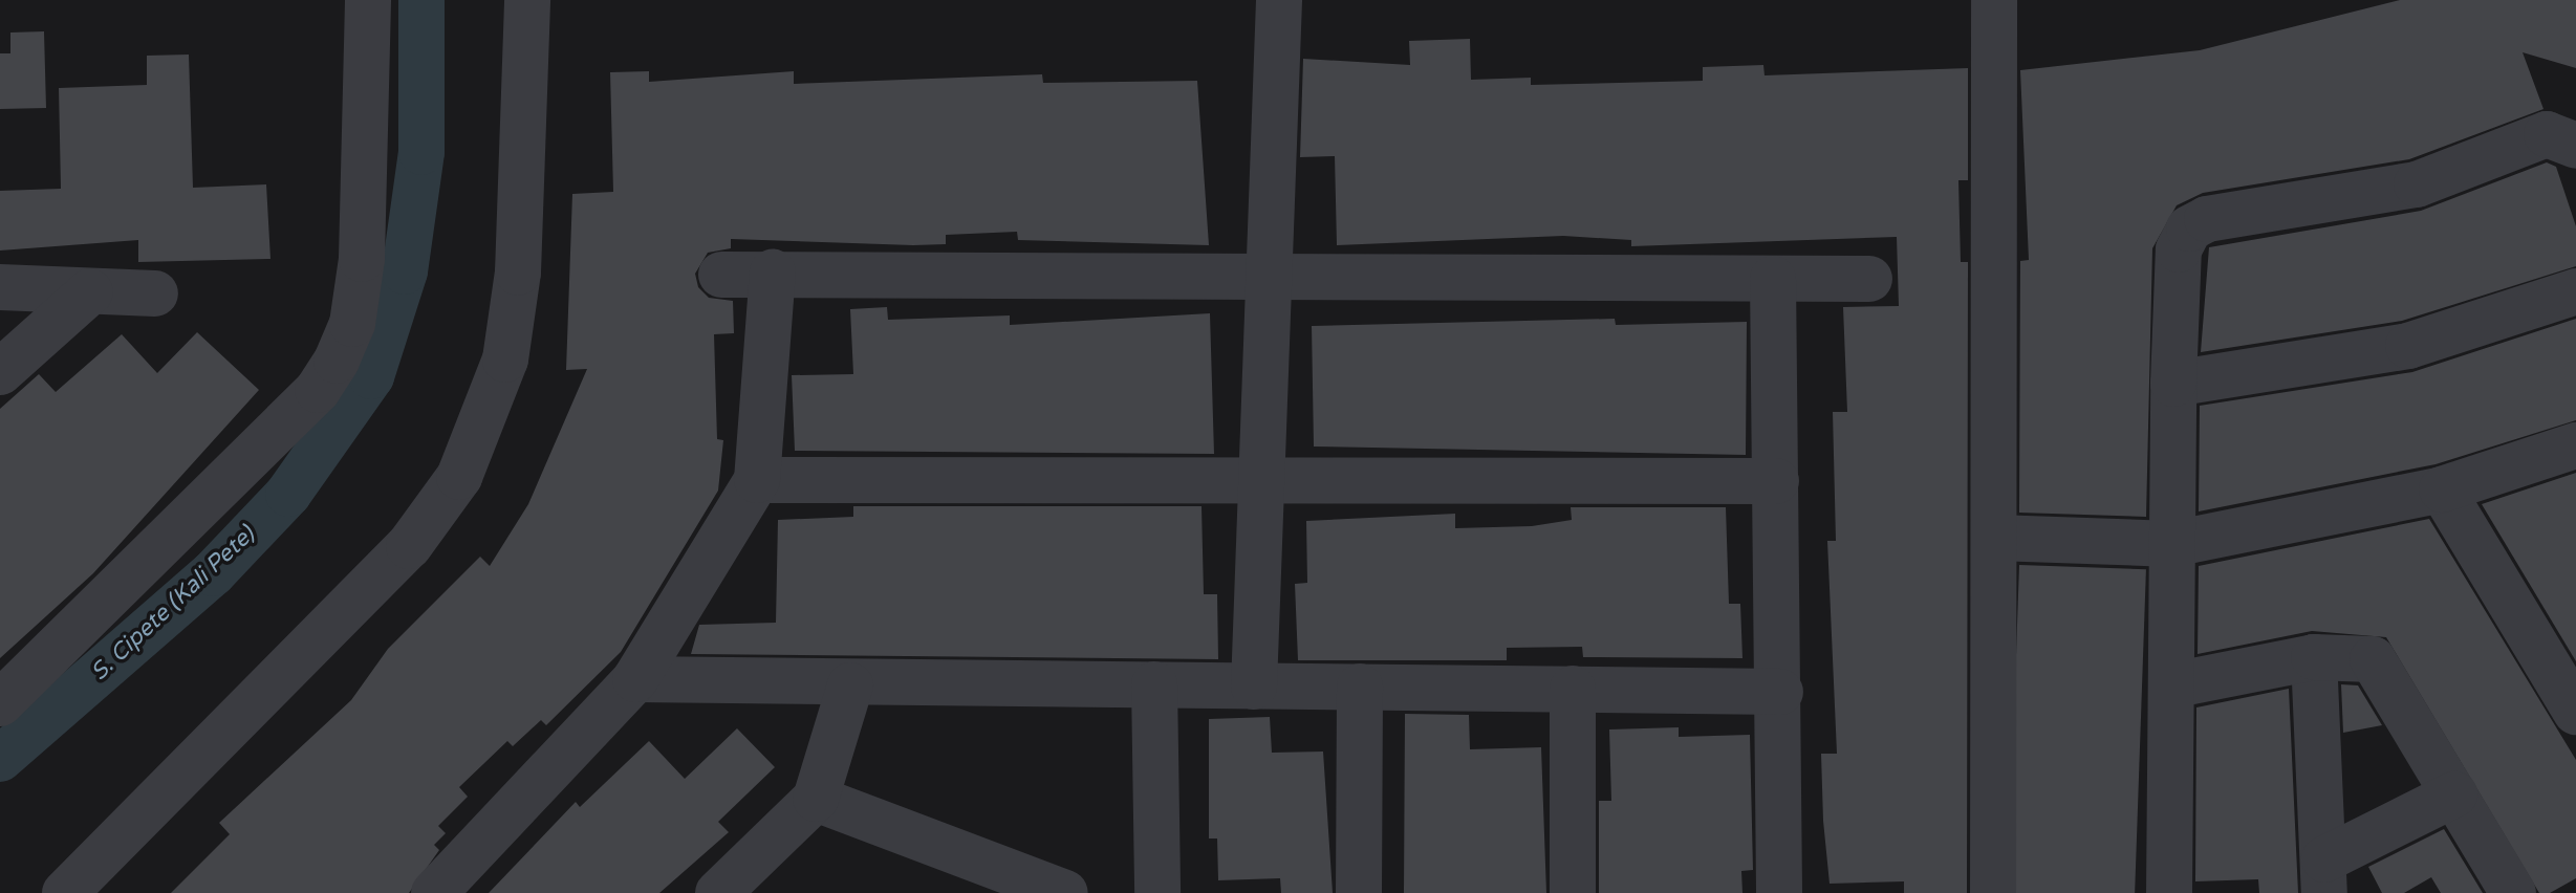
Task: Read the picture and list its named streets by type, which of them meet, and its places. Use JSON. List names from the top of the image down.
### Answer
{
  "water": ["S. Cipete (Kali Pete)"]
}
